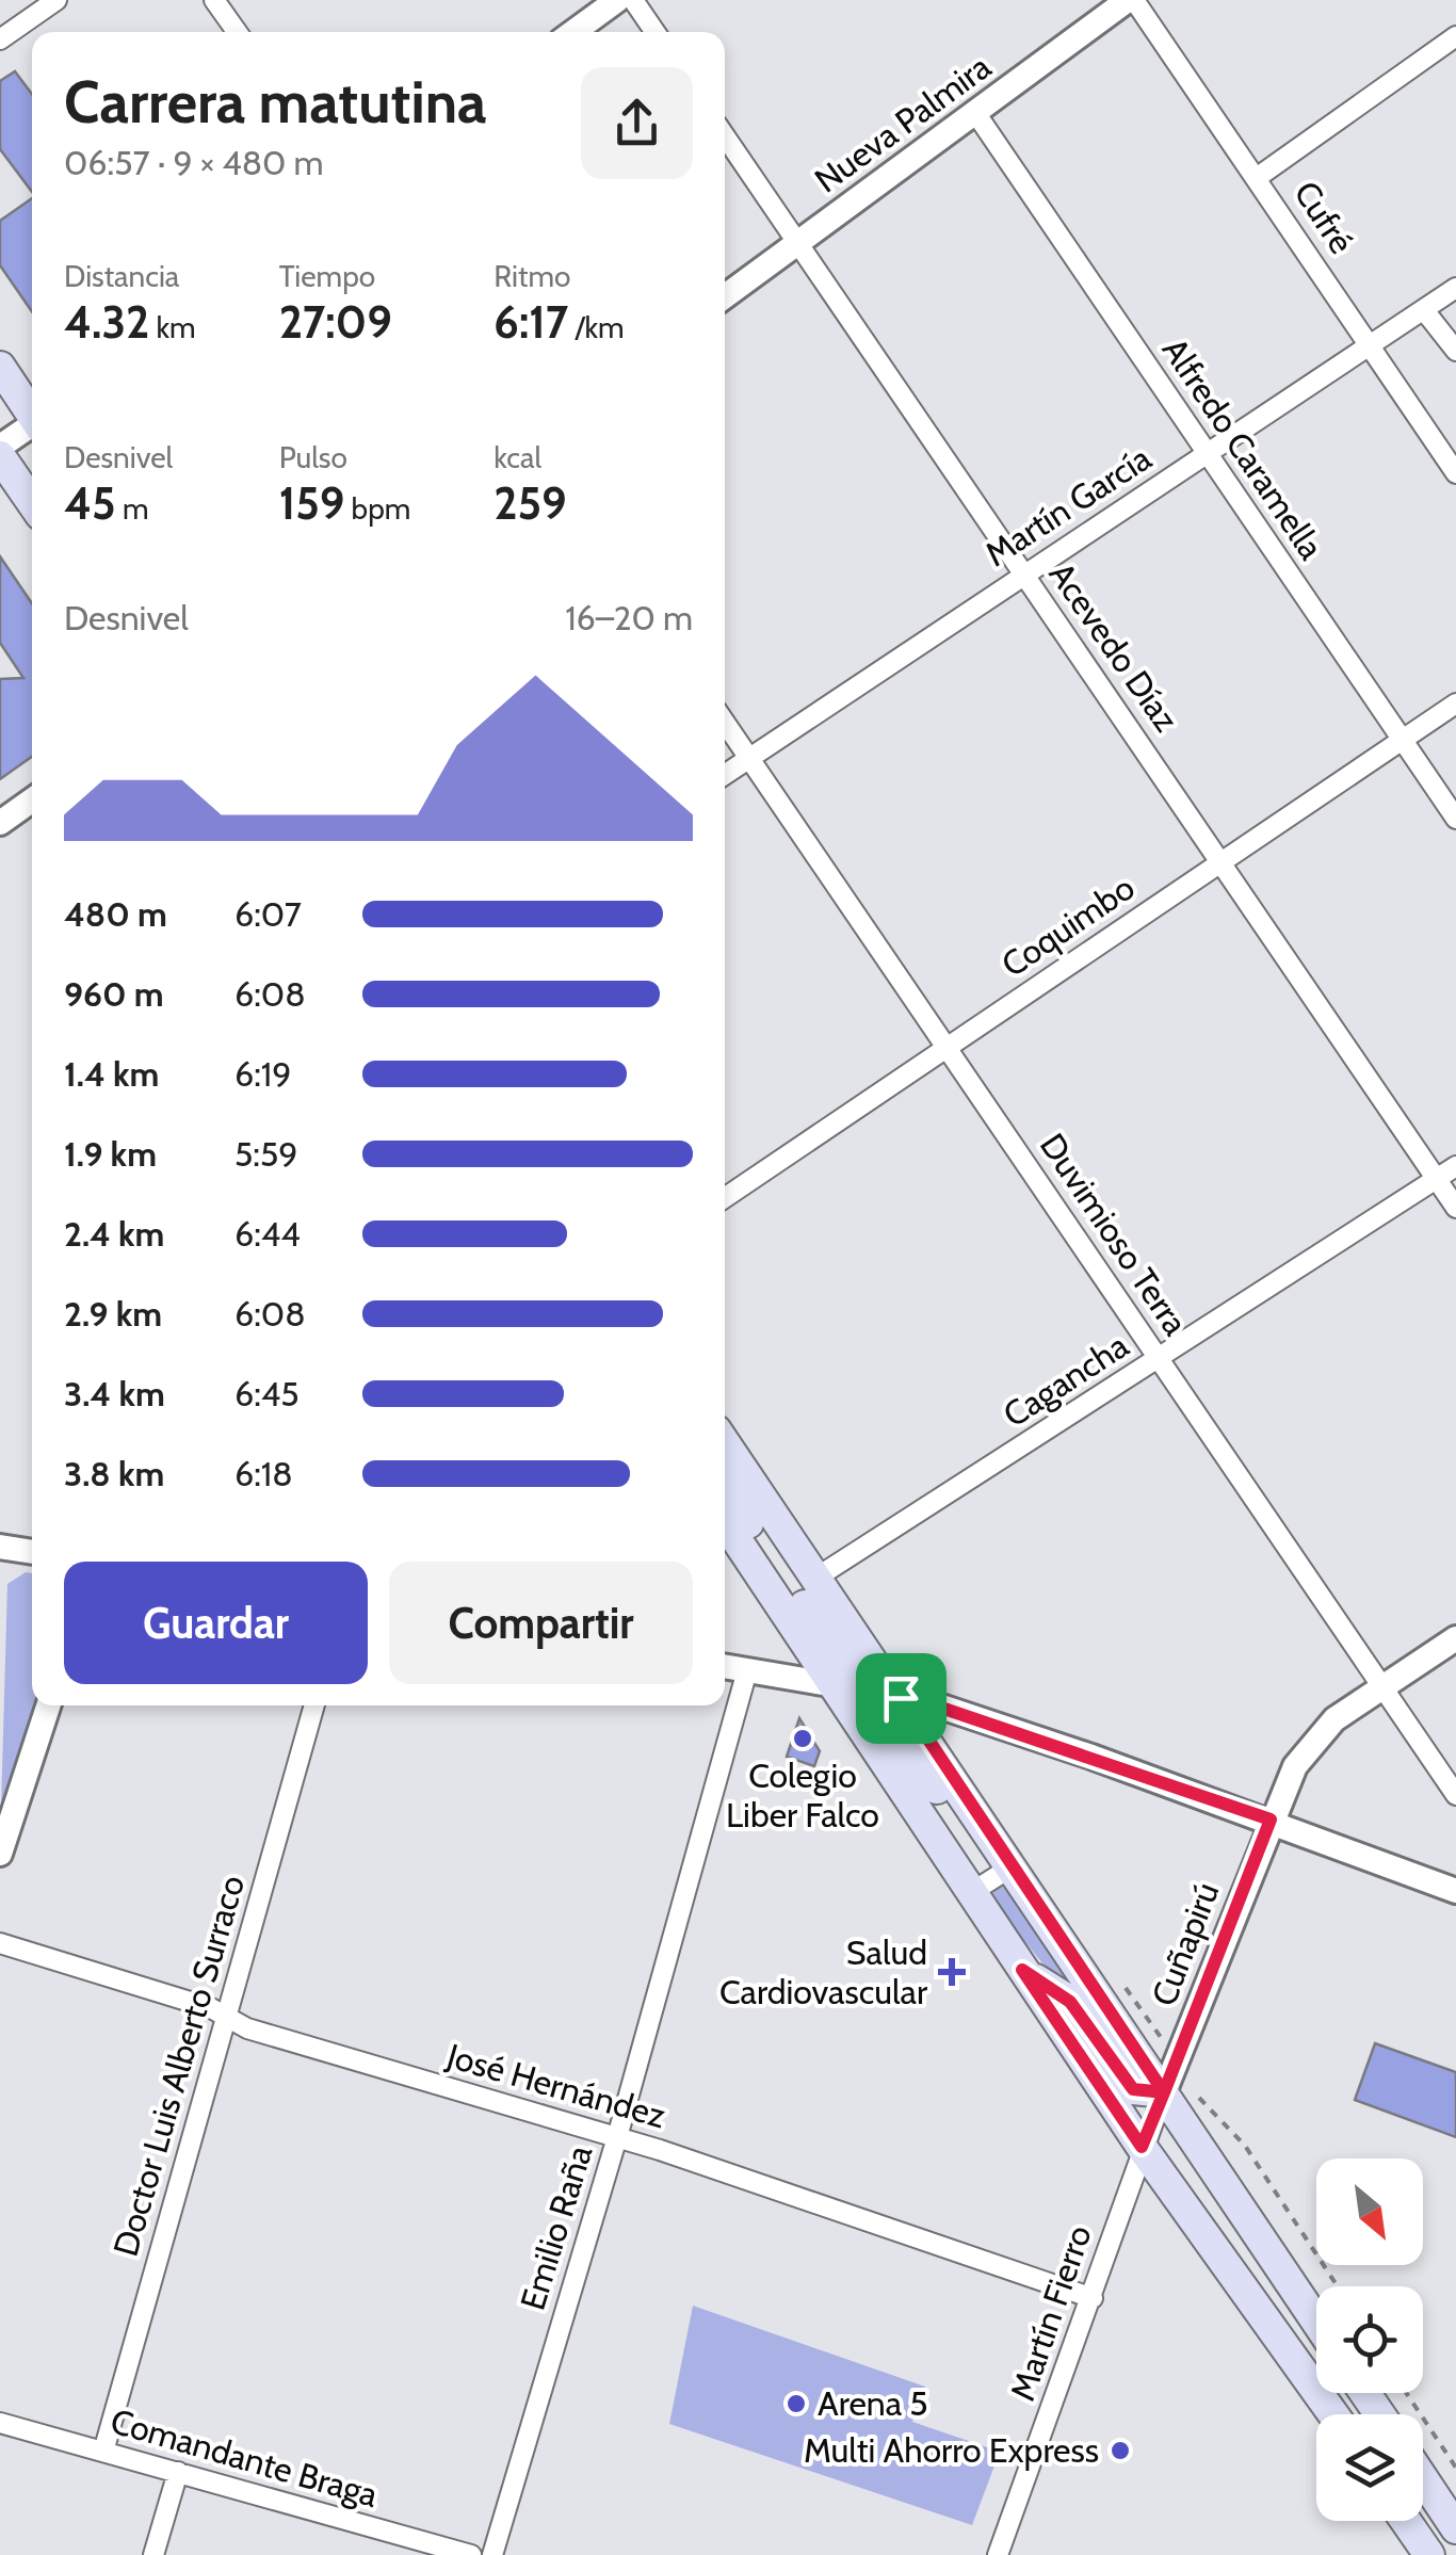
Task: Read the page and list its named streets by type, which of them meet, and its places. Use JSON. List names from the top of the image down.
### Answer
{
  "streets": {
    "street": [
      "Nueva Palmira",
      "Cufré",
      "Alfredo Caramella",
      "Martín García",
      "Acevedo Díaz",
      "Coquimbo",
      "Duvimioso Terra",
      "Cagancha",
      "Cuñapirú",
      "Doctor Luis Alberto Surraco",
      "José Hernández",
      "Emilio Raña",
      "Martín Fierro",
      "Comandante Braga"
    ]
  },
  "crossings": [
    ["Nueva Palmira", "Cufré"],
    ["Nueva Palmira", "Alfredo Caramella"],
    ["Nueva Palmira", "Acevedo Díaz"],
    ["Cufré", "Martín García"],
    ["Alfredo Caramella", "Martín García"],
    ["Alfredo Caramella", "Coquimbo"],
    ["Martín García", "Acevedo Díaz"],
    ["Martín García", "Duvimioso Terra"],
    ["Acevedo Díaz", "Coquimbo"],
    ["Acevedo Díaz", "Cagancha"],
    ["Coquimbo", "Duvimioso Terra"],
    ["Duvimioso Terra", "Cagancha"],
    ["Duvimioso Terra", "Cuñapirú"],
    ["Cuñapirú", "Martín Fierro"],
    ["Doctor Luis Alberto Surraco", "José Hernández"],
    ["Doctor Luis Alberto Surraco", "Comandante Braga"],
    ["José Hernández", "Emilio Raña"],
    ["José Hernández", "Martín Fierro"]
  ],
  "places": {
    "other": ["Colegio Liber Falco", "Arena 5", "Multi Ahorro Express"],
    "health": ["Salud Cardiovascular"]
  },
  "north": "bottom right",
  "page": {
    "heading": ["Carrera matutina", "06:57 · 9 × 480 m"],
    "stats": [
      ["Distancia", "4.32 km"],
      ["Tiempo", "27:09"],
      ["Ritmo", "6:17 /km"],
      ["Desnivel", "45 m"],
      ["Pulso", "159 bpm"],
      ["kcal", "259"]
    ],
    "chart": ["Desnivel", "16–20 m"],
    "list": [
      {
        "name": "480 m",
        "note": "6:07"
      },
      {
        "name": "960 m",
        "note": "6:08"
      },
      {
        "name": "1.4 km",
        "note": "6:19"
      },
      {
        "name": "1.9 km",
        "note": "5:59"
      },
      {
        "name": "2.4 km",
        "note": "6:44"
      },
      {
        "name": "2.9 km",
        "note": "6:08"
      },
      {
        "name": "3.4 km",
        "note": "6:45"
      },
      {
        "name": "3.8 km",
        "note": "6:18"
      }
    ],
    "buttons": ["Guardar", "Compartir"]
  }
}
